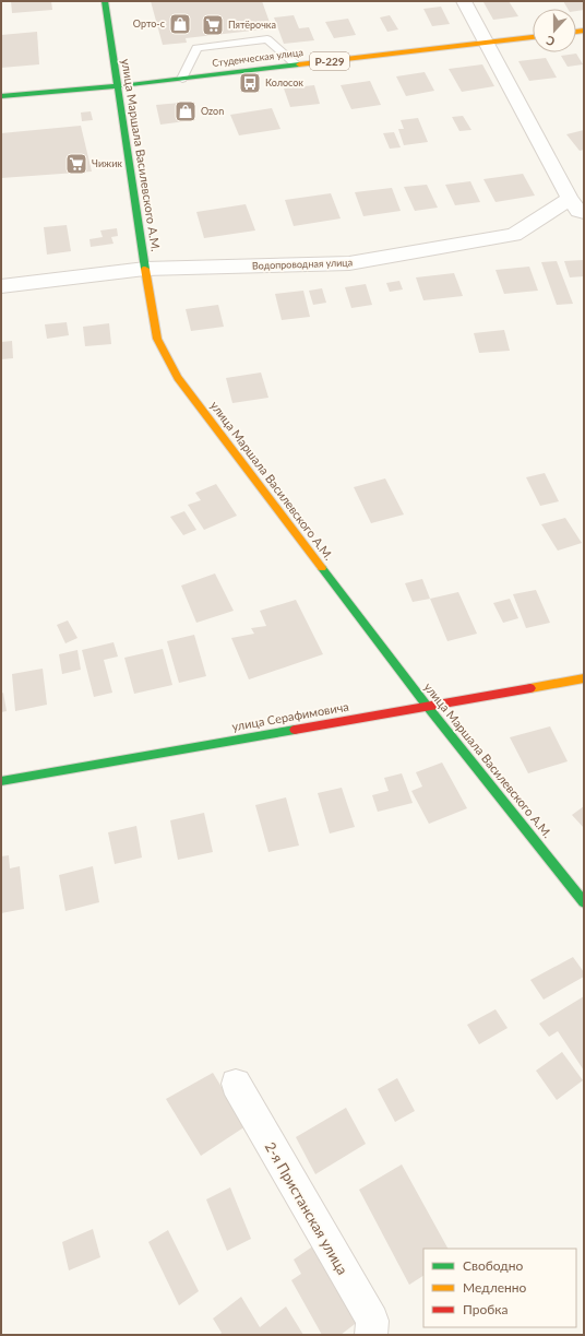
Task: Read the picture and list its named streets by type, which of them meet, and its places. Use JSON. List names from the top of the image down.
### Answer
{
  "streets": {
    "street": [
      "Студенческая улица",
      "Р-229",
      "улица Маршала Василевского А.М.",
      "Водопроводная улица",
      "улица Серафимовича",
      "2-я Пристанская улица"
    ]
  },
  "crossings": [
    ["Студенческая улица", "улица Маршала Василевского А.М."],
    ["улица Маршала Василевского А.М.", "Водопроводная улица"],
    ["улица Маршала Василевского А.М.", "улица Серафимовича"]
  ],
  "places": {
    "shop": ["Орто-с", "Ozon"],
    "supermarket": ["Пятёрочка", "Чижик"],
    "bus stop": ["Колосок"]
  },
  "legend": ["Свободно", "Медленно", "Пробка"],
  "north": "bottom"
}
